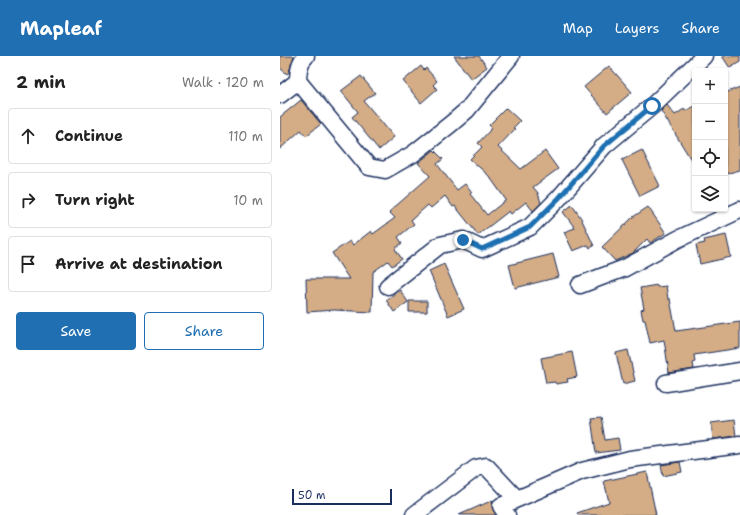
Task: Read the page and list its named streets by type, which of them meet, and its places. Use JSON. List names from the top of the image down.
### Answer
{
  "scale_bar": "50 m",
  "page": {
    "header": "Mapleaf",
    "nav": ["Map", "Layers", "Share"],
    "heading": ["2 min", "Walk · 120 m"],
    "map_buttons": ["+", "−"],
    "list": [
      ["Continue", "110 m"],
      ["Turn right", "10 m"],
      "Arrive at destination"
    ],
    "buttons": ["Save", "Share"],
    "scale": "50 m"
  }
}
